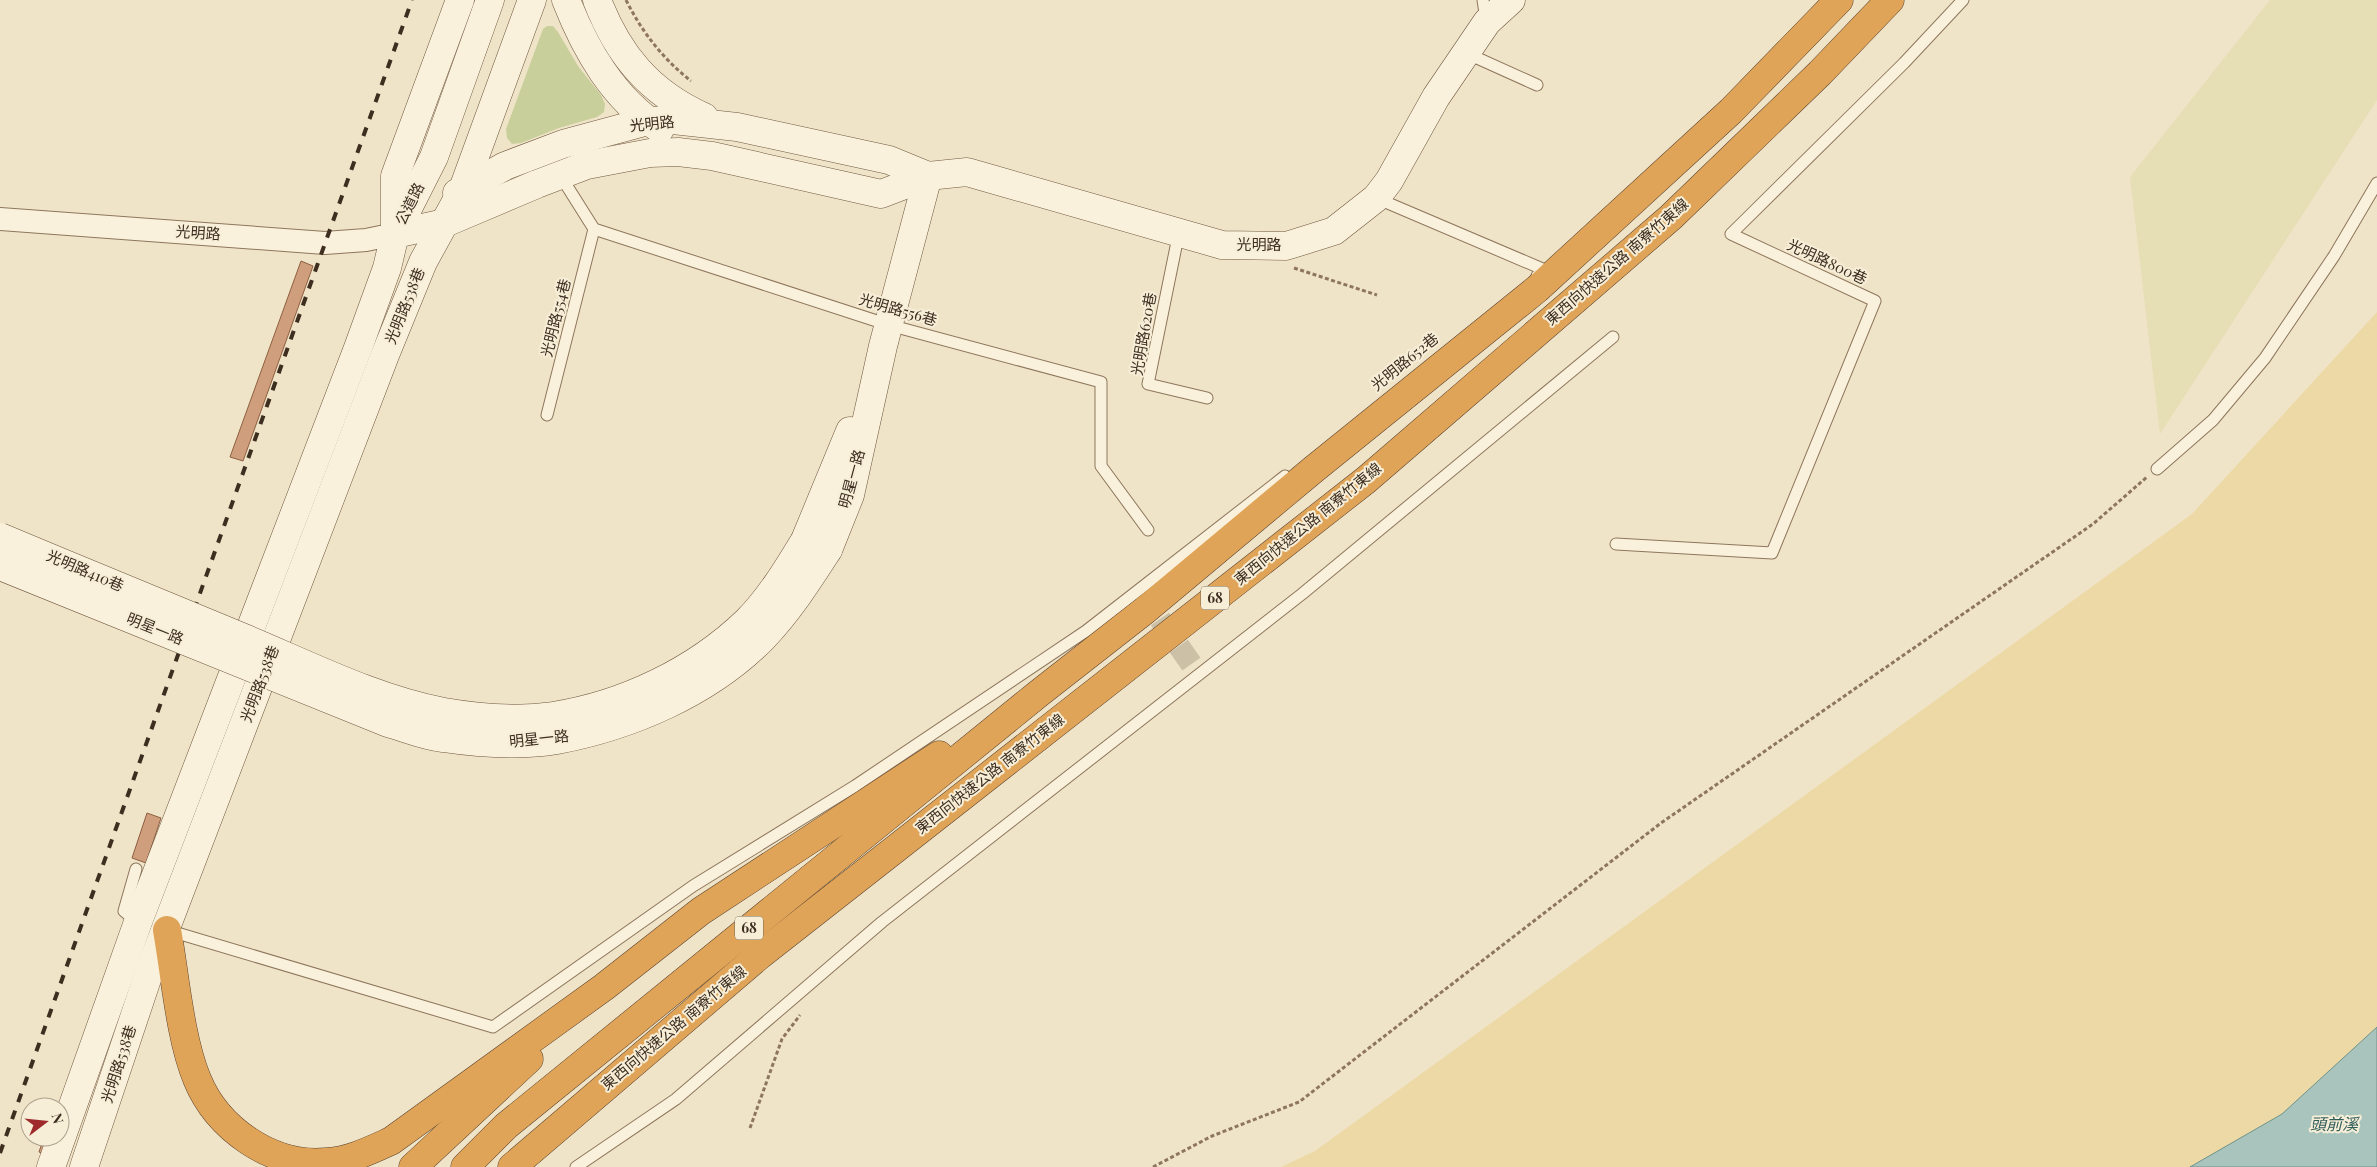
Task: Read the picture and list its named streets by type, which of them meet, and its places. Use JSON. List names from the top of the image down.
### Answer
{
  "streets": {
    "highway": ["東西向快速公路 南寮竹東線", "68"],
    "street": [
      "光明路",
      "公道路",
      "光明路538巷",
      "明星一路"
    ],
    "lane": [
      "光明路800巷",
      "光明路556巷",
      "光明路554巷",
      "光明路620巷",
      "光明路652巷",
      "光明路410巷"
    ]
  },
  "crossings": [
    ["光明路", "公道路"],
    ["光明路", "光明路538巷"],
    ["光明路", "光明路620巷"],
    ["光明路", "光明路652巷"],
    ["光明路", "明星一路"],
    ["公道路", "光明路538巷"],
    ["光明路556巷", "光明路554巷"],
    ["光明路556巷", "明星一路"]
  ],
  "water": ["頭前溪"],
  "north": "right"
}
